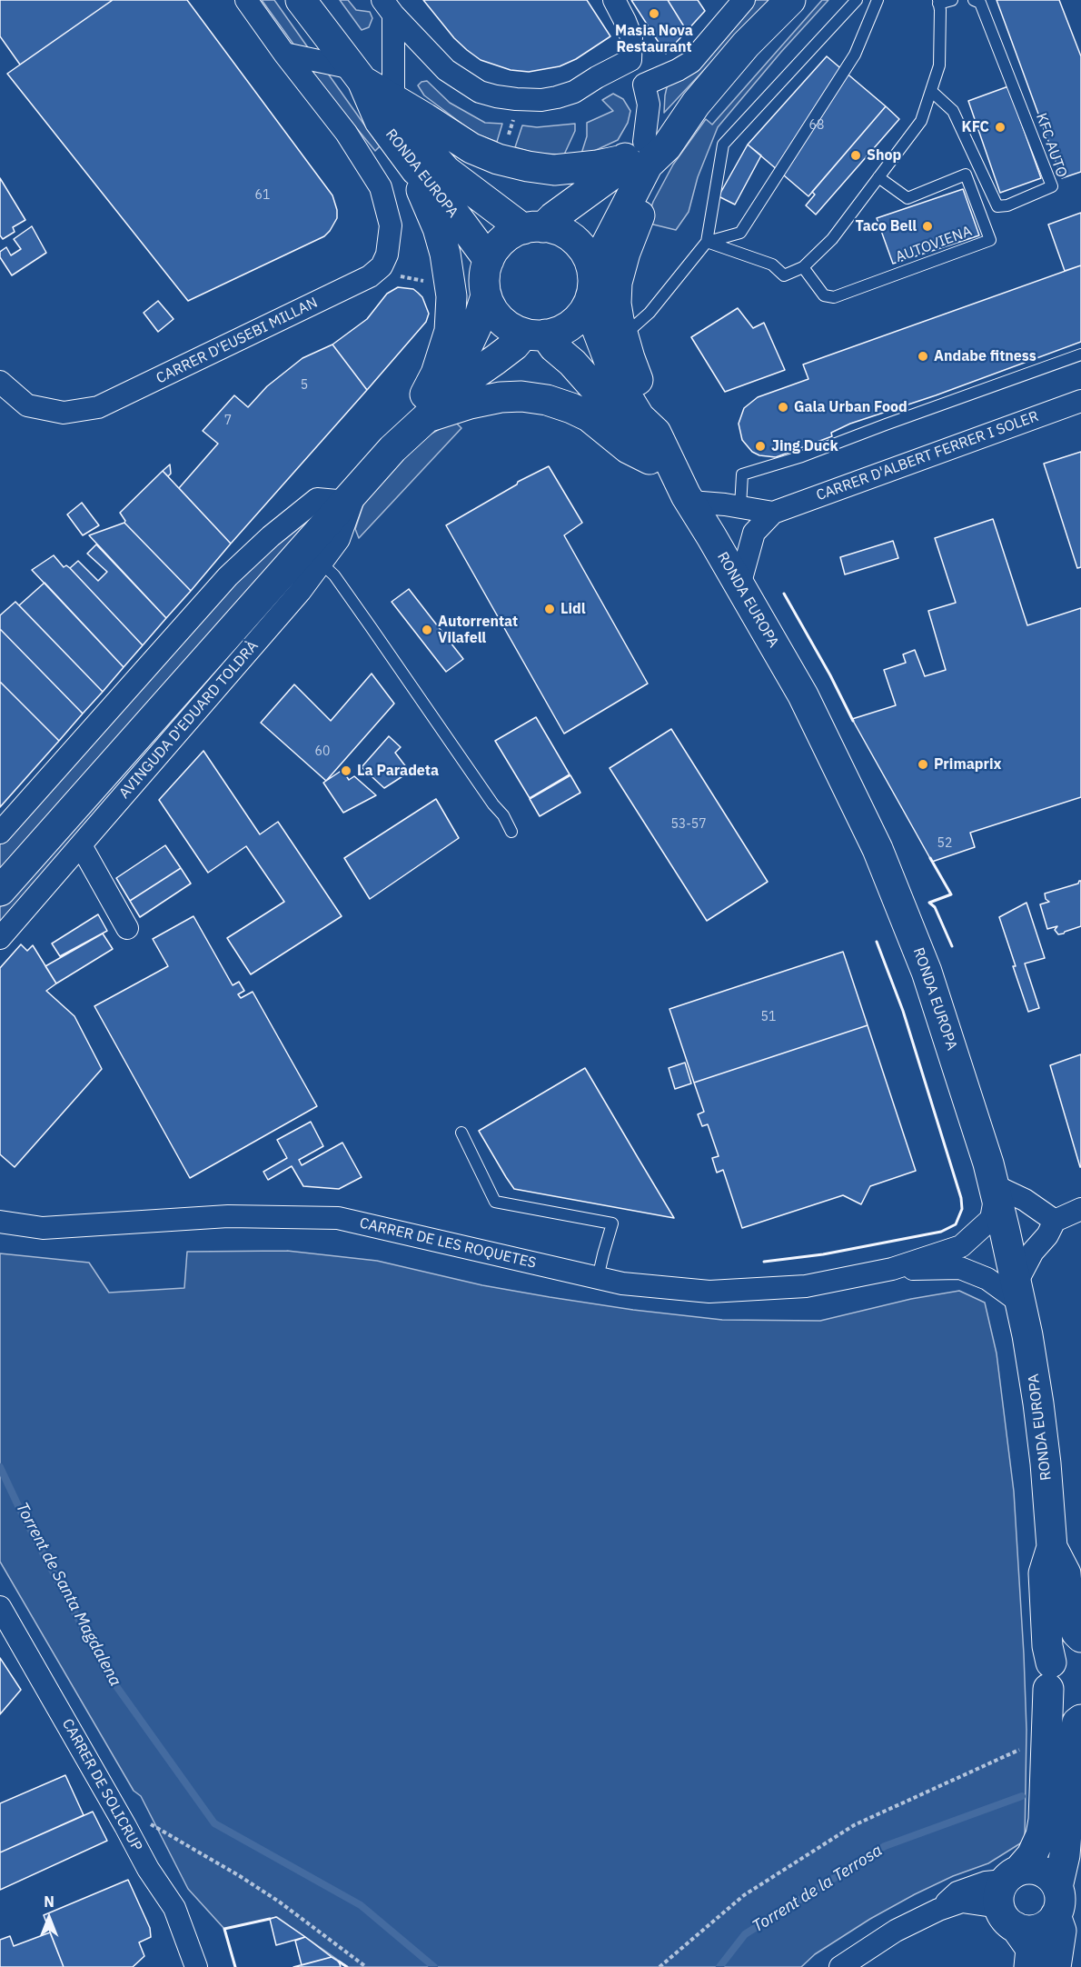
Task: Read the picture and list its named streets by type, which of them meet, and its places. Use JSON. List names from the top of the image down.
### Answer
{
  "streets": {
    "street": [
      "RONDA EUROPA",
      "CARRER D'EUSEBI MILLAN",
      "CARRER D'ALBERT FERRER I SOLER",
      "AVINGUDA D'EDUARD TOLDRÀ",
      "CARRER DE LES ROQUETES",
      "CARRER DE SOLICRUP"
    ],
    "lane": ["KFC AUTO", "AUTOVIENA"]
  },
  "crossings": [
    ["RONDA EUROPA", "CARRER D'EUSEBI MILLAN"],
    ["RONDA EUROPA", "CARRER D'ALBERT FERRER I SOLER"],
    ["RONDA EUROPA", "AVINGUDA D'EDUARD TOLDRÀ"]
  ],
  "water": ["Torrent de Santa Magdalena", "Torrent de la Terrosa"],
  "places": [
    "Masia Nova Restaurant",
    "KFC",
    "Shop",
    "Taco Bell",
    "Andabe fitness",
    "Gala Urban Food",
    "Jing Duck",
    "Lidl",
    "Autorrentat Vilafell",
    "Primaprix",
    "La Paradeta"
  ],
  "house_numbers": [
    "68",
    "61",
    "5",
    "7",
    "60",
    "53-57",
    "52",
    "51"
  ],
  "north": "top"
}
